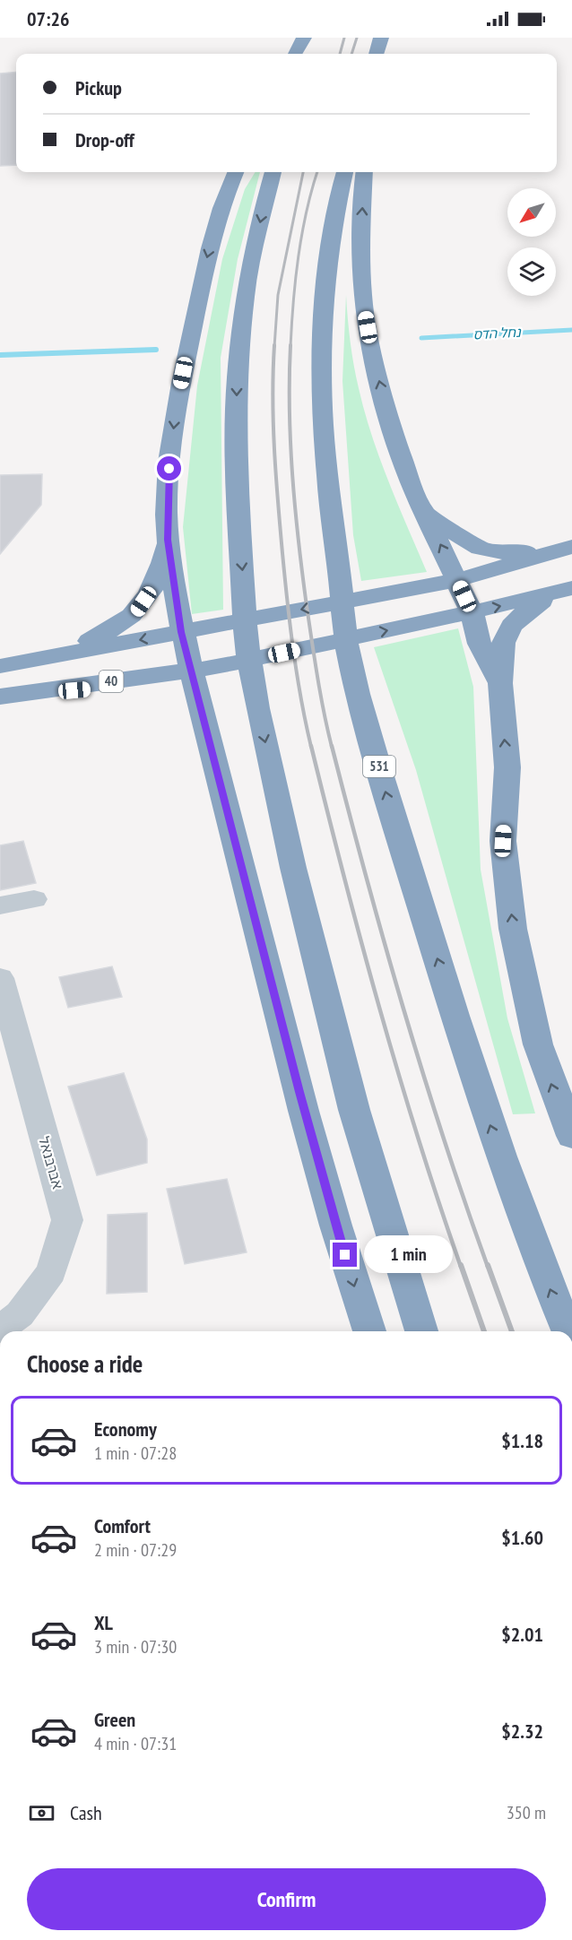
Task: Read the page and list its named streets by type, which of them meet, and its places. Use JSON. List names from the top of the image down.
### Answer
{
  "streets": {
    "highway": ["40", "531"],
    "street": ["אברבנאל"]
  },
  "water": ["נחל הדס"],
  "north": "bottom left",
  "page": {
    "status": "07:26",
    "banner": ["Pickup", "Drop-off"],
    "bubble": "1 min",
    "heading": "Choose a ride",
    "list": [
      {
        "name": "Economy",
        "note": "1 min · 07:28",
        "value": "$1.18"
      },
      {
        "name": "Comfort",
        "note": "2 min · 07:29",
        "value": "$1.60"
      },
      {
        "name": "XL",
        "note": "3 min · 07:30",
        "value": "$2.01"
      },
      {
        "name": "Green",
        "note": "4 min · 07:31",
        "value": "$2.32"
      }
    ],
    "pay": ["Cash", "350 m"],
    "buttons": "Confirm"
  }
}
